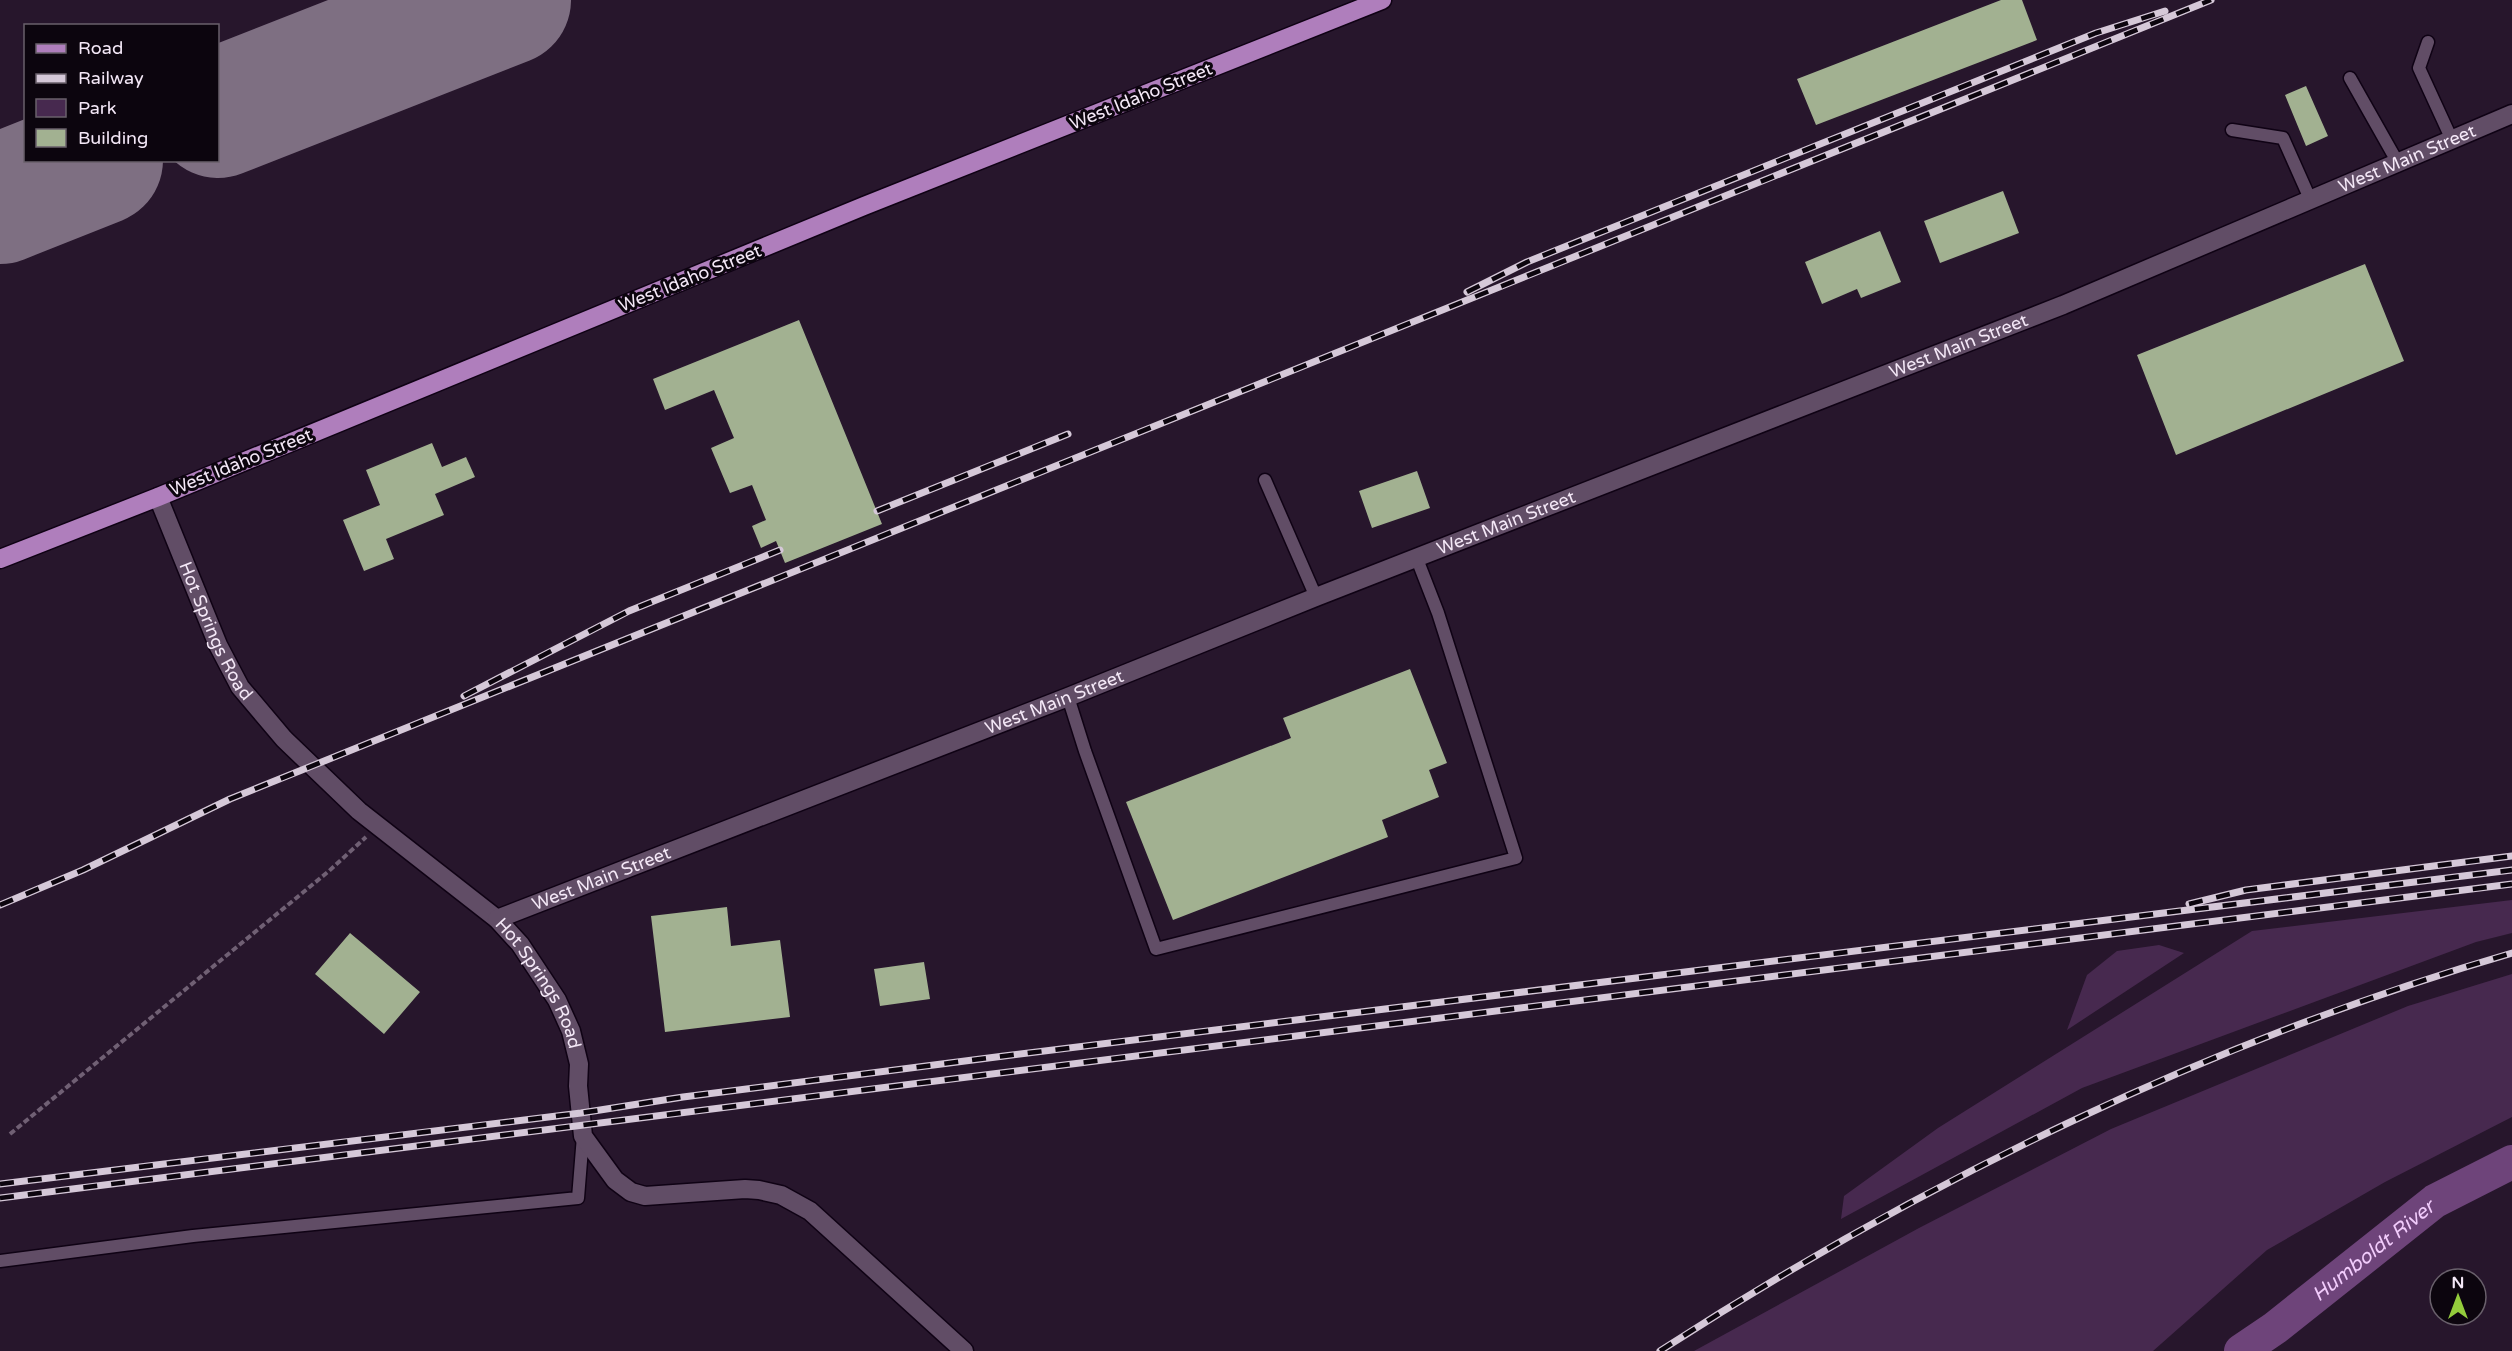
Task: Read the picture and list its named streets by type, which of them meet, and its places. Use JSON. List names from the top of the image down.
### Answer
{
  "streets": {
    "main road": ["West Idaho Street"],
    "street": ["West Main Street", "Hot Springs Road"]
  },
  "crossings": [
    ["West Idaho Street", "Hot Springs Road"],
    ["West Main Street", "Hot Springs Road"]
  ],
  "water": ["Humboldt River"],
  "legend": [
    "Road",
    "Railway",
    "Park",
    "Building"
  ],
  "north": "top"
}
